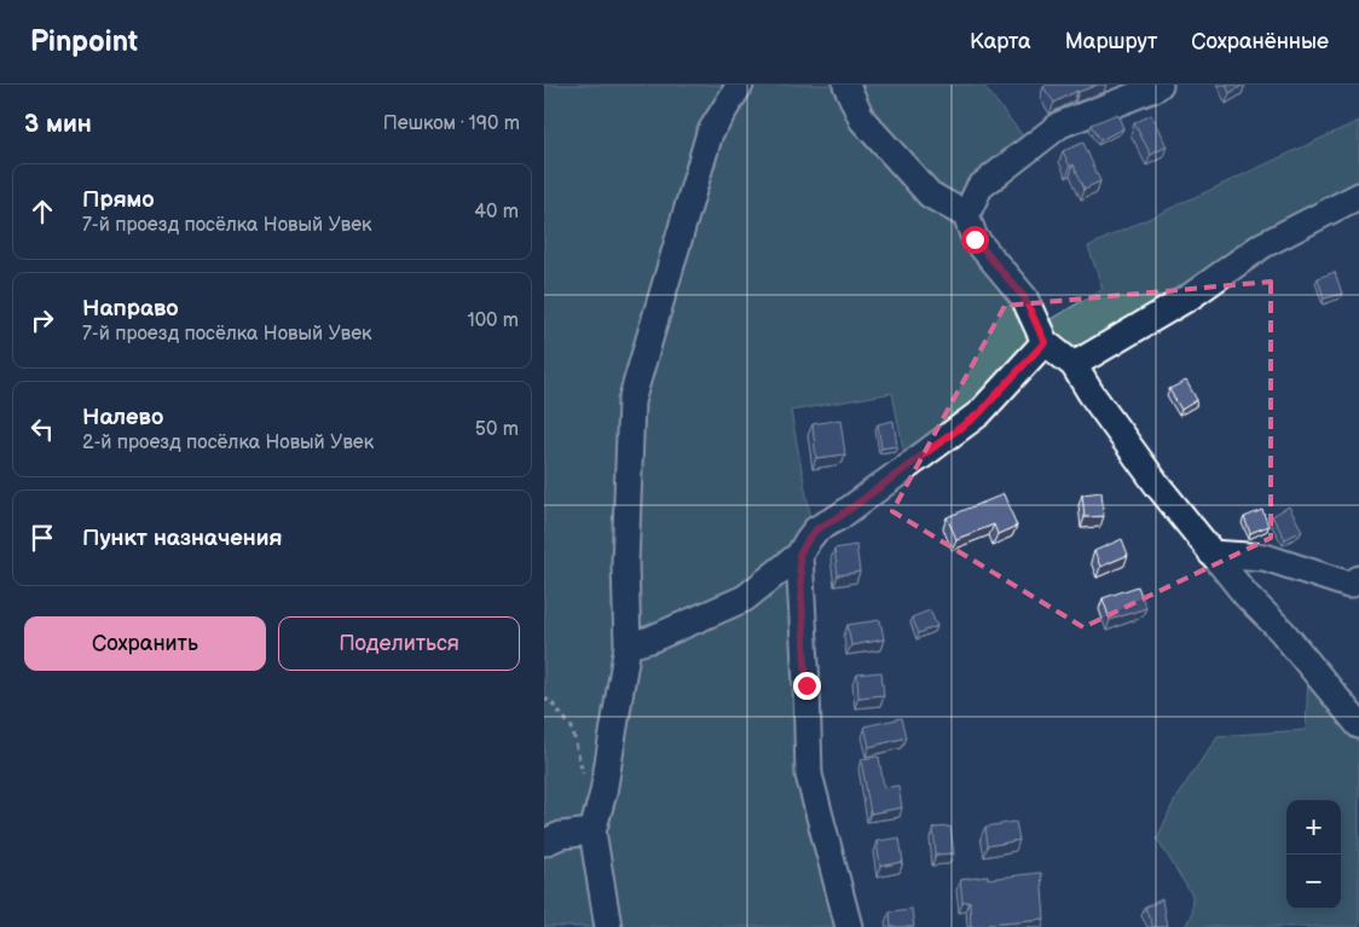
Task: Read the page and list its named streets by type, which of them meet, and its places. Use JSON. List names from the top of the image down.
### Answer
{
  "page": {
    "header": "Pinpoint",
    "nav": ["Карта", "Маршрут", "Сохранённые"],
    "heading": ["3 мин", "Пешком · 190 m"],
    "list": [
      ["Прямо", "7-й проезд посёлка Новый Увек", "40 m"],
      ["Направо", "7-й проезд посёлка Новый Увек", "100 m"],
      ["Налево", "2-й проезд посёлка Новый Увек", "50 m"],
      "Пункт назначения"
    ],
    "buttons": ["Сохранить", "Поделиться"],
    "map_buttons": ["+", "−"]
  }
}
